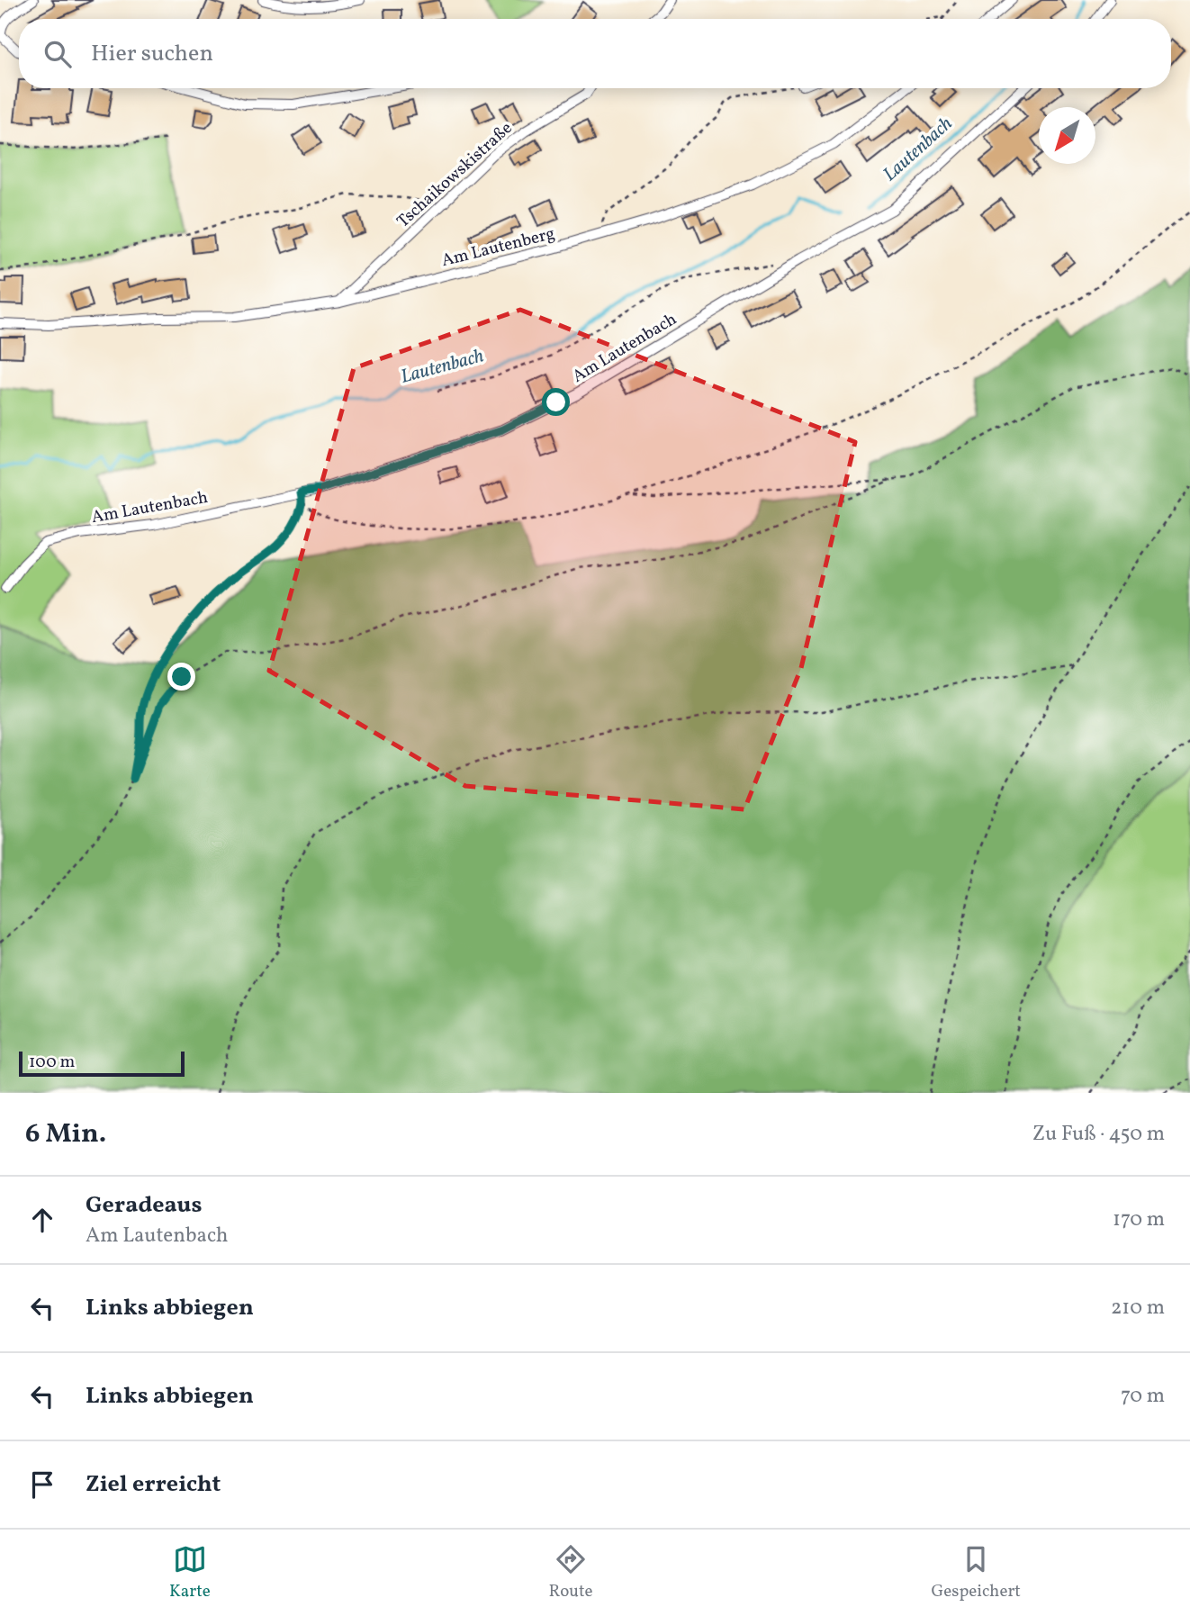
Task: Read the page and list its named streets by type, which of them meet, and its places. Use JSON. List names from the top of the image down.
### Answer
{
  "streets": {
    "street": ["Tschaikowskistraße", "Am Lautenberg", "Am Lautenbach"]
  },
  "crossings": [
    ["Tschaikowskistraße", "Am Lautenberg"]
  ],
  "water": ["Lautenbach"],
  "scale_bar": "100 m",
  "north": "bottom left",
  "page": {
    "search": "Hier suchen",
    "scale": "100 m",
    "heading": ["6 Min.", "Zu Fuß · 450 m"],
    "list": [
      ["Geradeaus", "Am Lautenbach", "170 m"],
      ["Links abbiegen", "210 m"],
      ["Links abbiegen", "70 m"],
      "Ziel erreicht"
    ],
    "nav": ["Karte", "Route", "Gespeichert"]
  }
}
